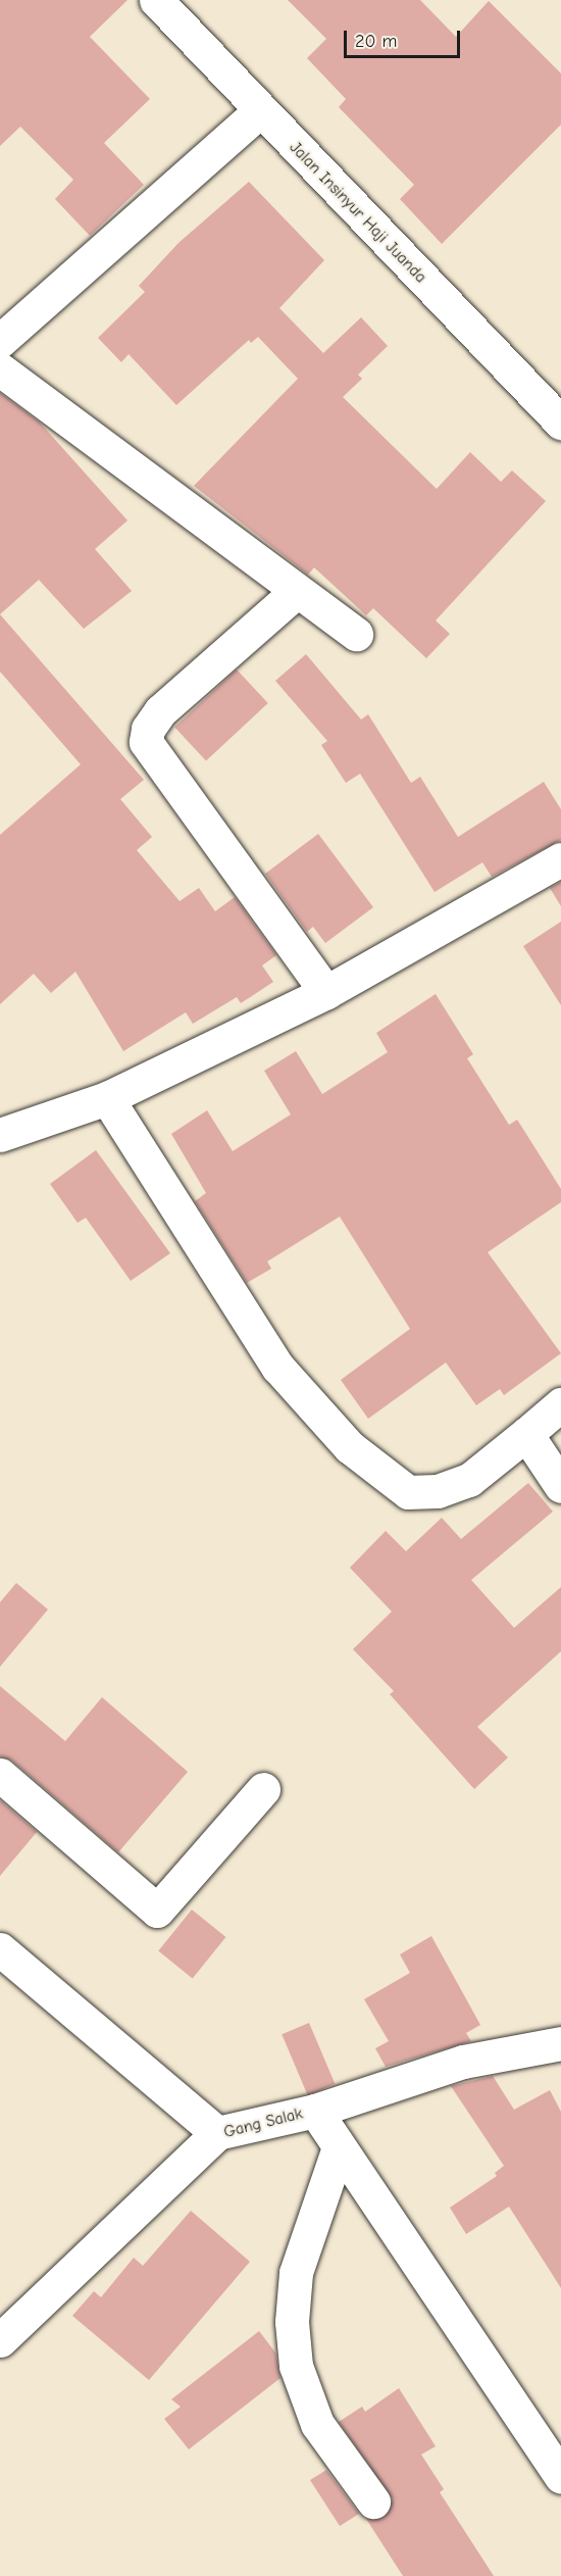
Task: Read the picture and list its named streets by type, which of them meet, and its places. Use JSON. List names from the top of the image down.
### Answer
{
  "streets": {
    "street": ["Jalan Insinyur Haji Juanda", "Gang Salak"]
  },
  "scale_bar": "20 m"
}
